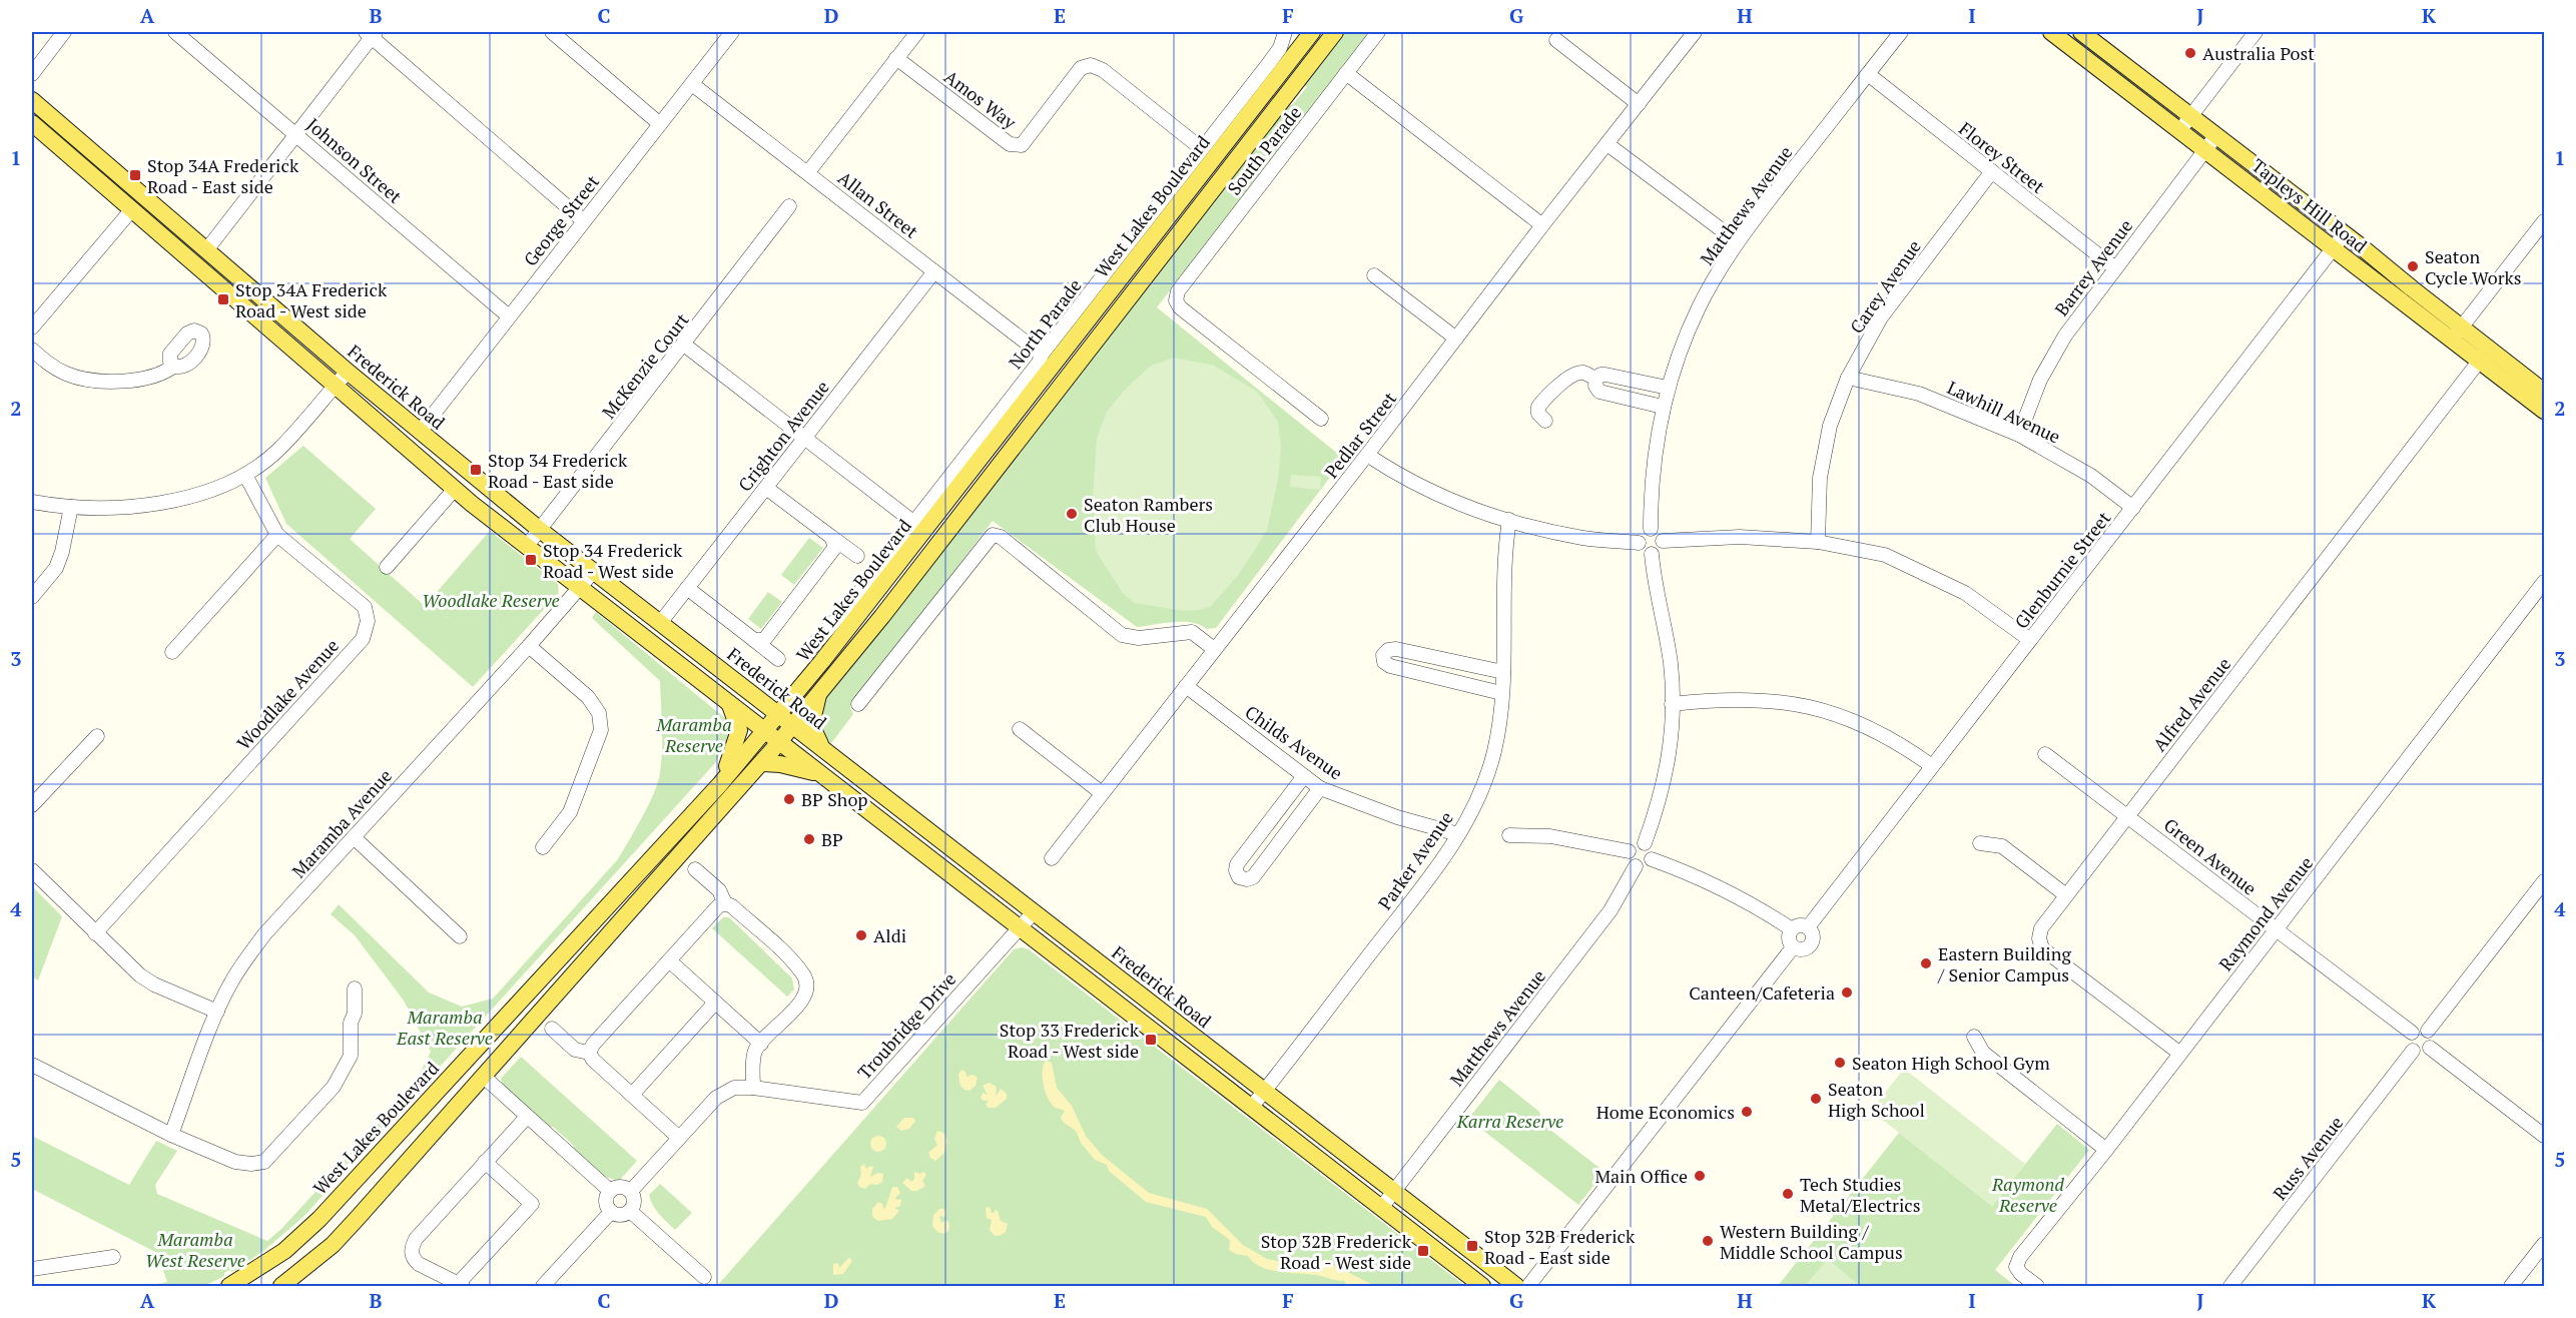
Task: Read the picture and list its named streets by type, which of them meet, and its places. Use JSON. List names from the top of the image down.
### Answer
{
  "streets": {
    "main road": ["Tapleys Hill Road", "West Lakes Boulevard", "Frederick Road"],
    "street": [
      "Amos Way",
      "South Parade",
      "Florey Street",
      "Johnson Street",
      "Allan Street",
      "Matthews Avenue",
      "George Street",
      "Barrey Avenue",
      "Carey Avenue",
      "North Parade",
      "McKenzie Court",
      "Lawhill Avenue",
      "Pedlar Street",
      "Crighton Avenue",
      "Glenburnie Street",
      "Woodlake Avenue",
      "Alfred Avenue",
      "Childs Avenue",
      "Maramba Avenue",
      "Green Avenue",
      "Parker Avenue",
      "Raymond Avenue",
      "Troubridge Drive",
      "Russ Avenue"
    ]
  },
  "crossings": [
    ["Amos Way", "North Parade"],
    ["Florey Street", "Matthews Avenue"],
    ["Florey Street", "Barrey Avenue"],
    ["Florey Street", "Carey Avenue"],
    ["Johnson Street", "George Street"],
    ["Allan Street", "George Street"],
    ["Allan Street", "North Parade"],
    ["Allan Street", "Crighton Avenue"],
    ["Matthews Avenue", "Frederick Road"],
    ["Tapleys Hill Road", "Barrey Avenue"],
    ["Tapleys Hill Road", "Glenburnie Street"],
    ["Tapleys Hill Road", "Alfred Avenue"],
    ["West Lakes Boulevard", "Frederick Road"],
    ["George Street", "Frederick Road"],
    ["Barrey Avenue", "Lawhill Avenue"],
    ["Carey Avenue", "Lawhill Avenue"],
    ["McKenzie Court", "Frederick Road"],
    ["Frederick Road", "Crighton Avenue"],
    ["Frederick Road", "Maramba Avenue"],
    ["Frederick Road", "Parker Avenue"],
    ["Lawhill Avenue", "Glenburnie Street"],
    ["Pedlar Street", "Childs Avenue"],
    ["Alfred Avenue", "Green Avenue"],
    ["Alfred Avenue", "Raymond Avenue"],
    ["Childs Avenue", "Parker Avenue"],
    ["Green Avenue", "Raymond Avenue"],
    ["Green Avenue", "Russ Avenue"]
  ],
  "parks": [
    "Woodlake Reserve",
    "Maramba Reserve",
    "Maramba East Reserve",
    "Karra Reserve",
    "Raymond Reserve",
    "Maramba West Reserve"
  ],
  "places": {
    "other": [
      "Australia Post",
      "Seaton Cycle Works",
      "Seaton Rambers Club House",
      "BP Shop",
      "BP",
      "Aldi",
      "Eastern Building / Senior Campus",
      "Canteen/Cafeteria",
      "Seaton High School Gym",
      "Seaton High School",
      "Home Economics",
      "Main Office",
      "Tech Studies Metal/Electrics",
      "Western Building / Middle School Campus"
    ],
    "transit": [
      "Stop 34A Frederick Road - East side",
      "Stop 34A Frederick Road - West side",
      "Stop 34 Frederick Road - East side",
      "Stop 34 Frederick Road - West side",
      "Stop 33 Frederick Road - West side",
      "Stop 32B Frederick Road - East side",
      "Stop 32B Frederick Road - West side"
    ]
  },
  "grid": {
    "columns": [
      "A",
      "B",
      "C",
      "D",
      "E",
      "F",
      "G",
      "H",
      "I",
      "J",
      "K"
    ],
    "rows": [
      "1",
      "2",
      "3",
      "4",
      "5"
    ]
  }
}
